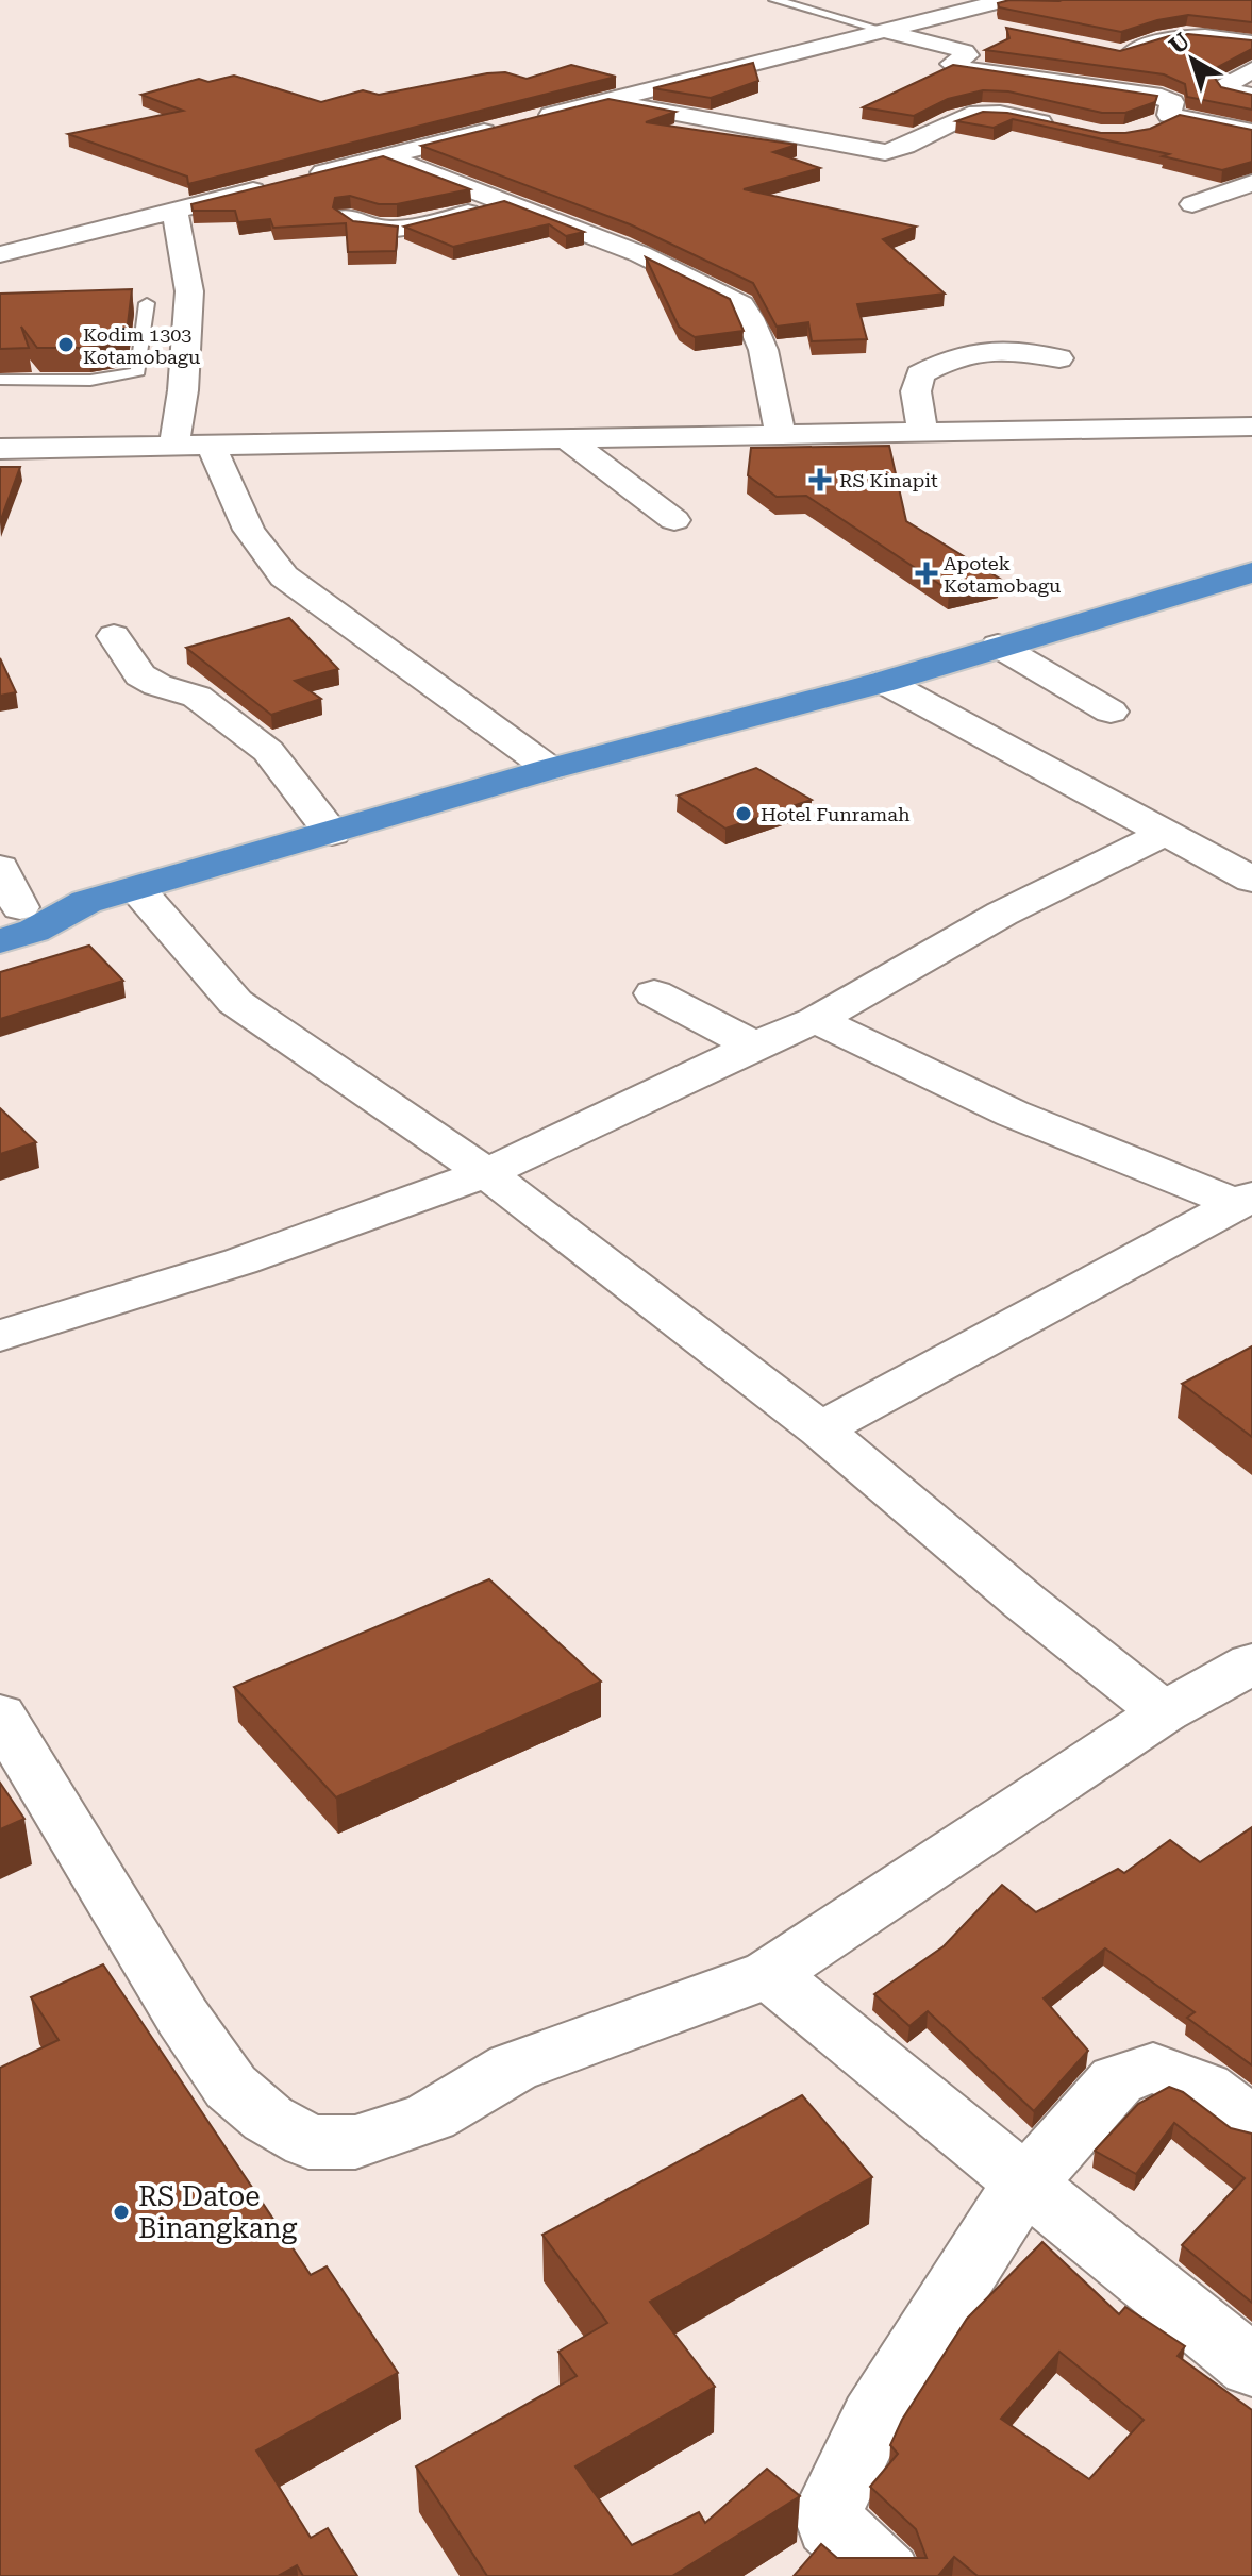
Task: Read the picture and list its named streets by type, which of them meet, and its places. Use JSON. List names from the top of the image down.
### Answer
{
  "places": {
    "other": ["Kodim 1303 Kotamobagu", "Hotel Funramah", "RS Datoe Binangkang"],
    "health": ["RS Kinapit", "Apotek Kotamobagu"]
  },
  "north": "top left"
}
